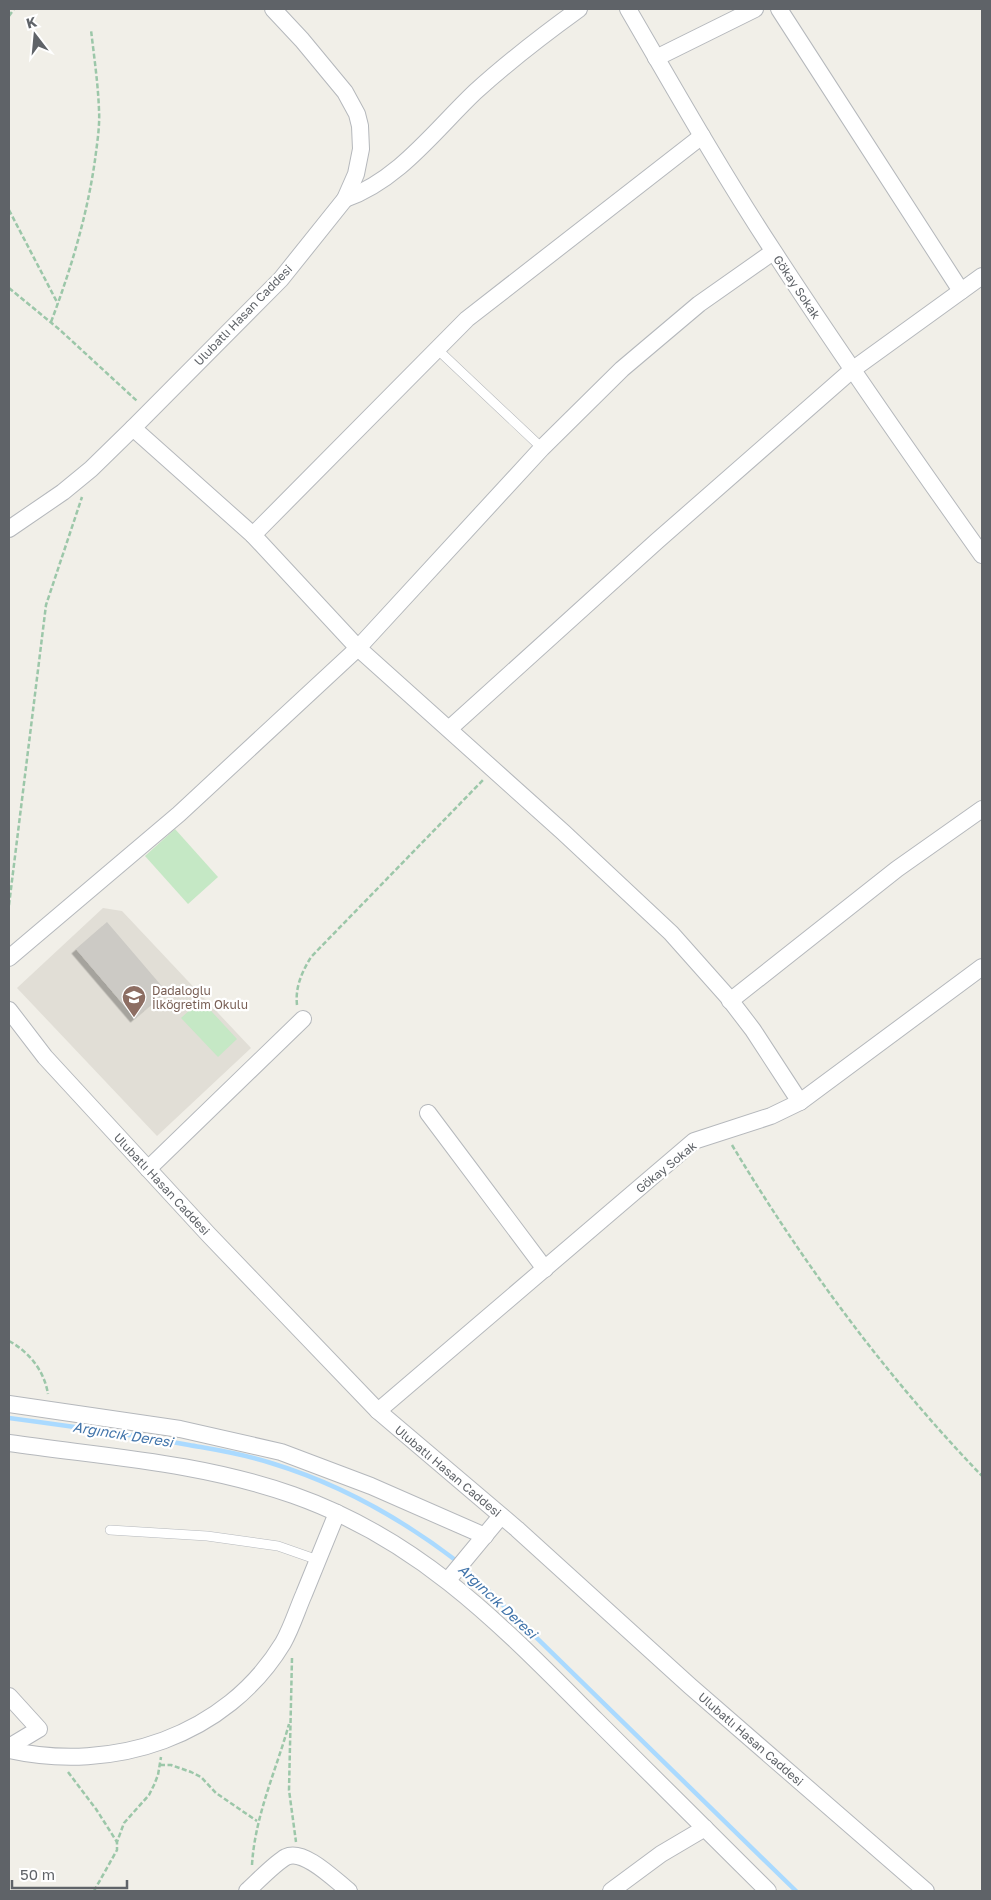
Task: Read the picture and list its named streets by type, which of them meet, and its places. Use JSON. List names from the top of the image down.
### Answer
{
  "streets": {
    "street": ["Gökay Sokak", "Ulubatlı Hasan Caddesi"]
  },
  "crossings": [
    ["Gökay Sokak", "Ulubatlı Hasan Caddesi"]
  ],
  "water": ["Argıncık Deresi"],
  "places": {
    "school or university": ["Dadaloğlu İlköğretim Okulu"]
  },
  "scale_bar": "50 m",
  "north": "top"
}
